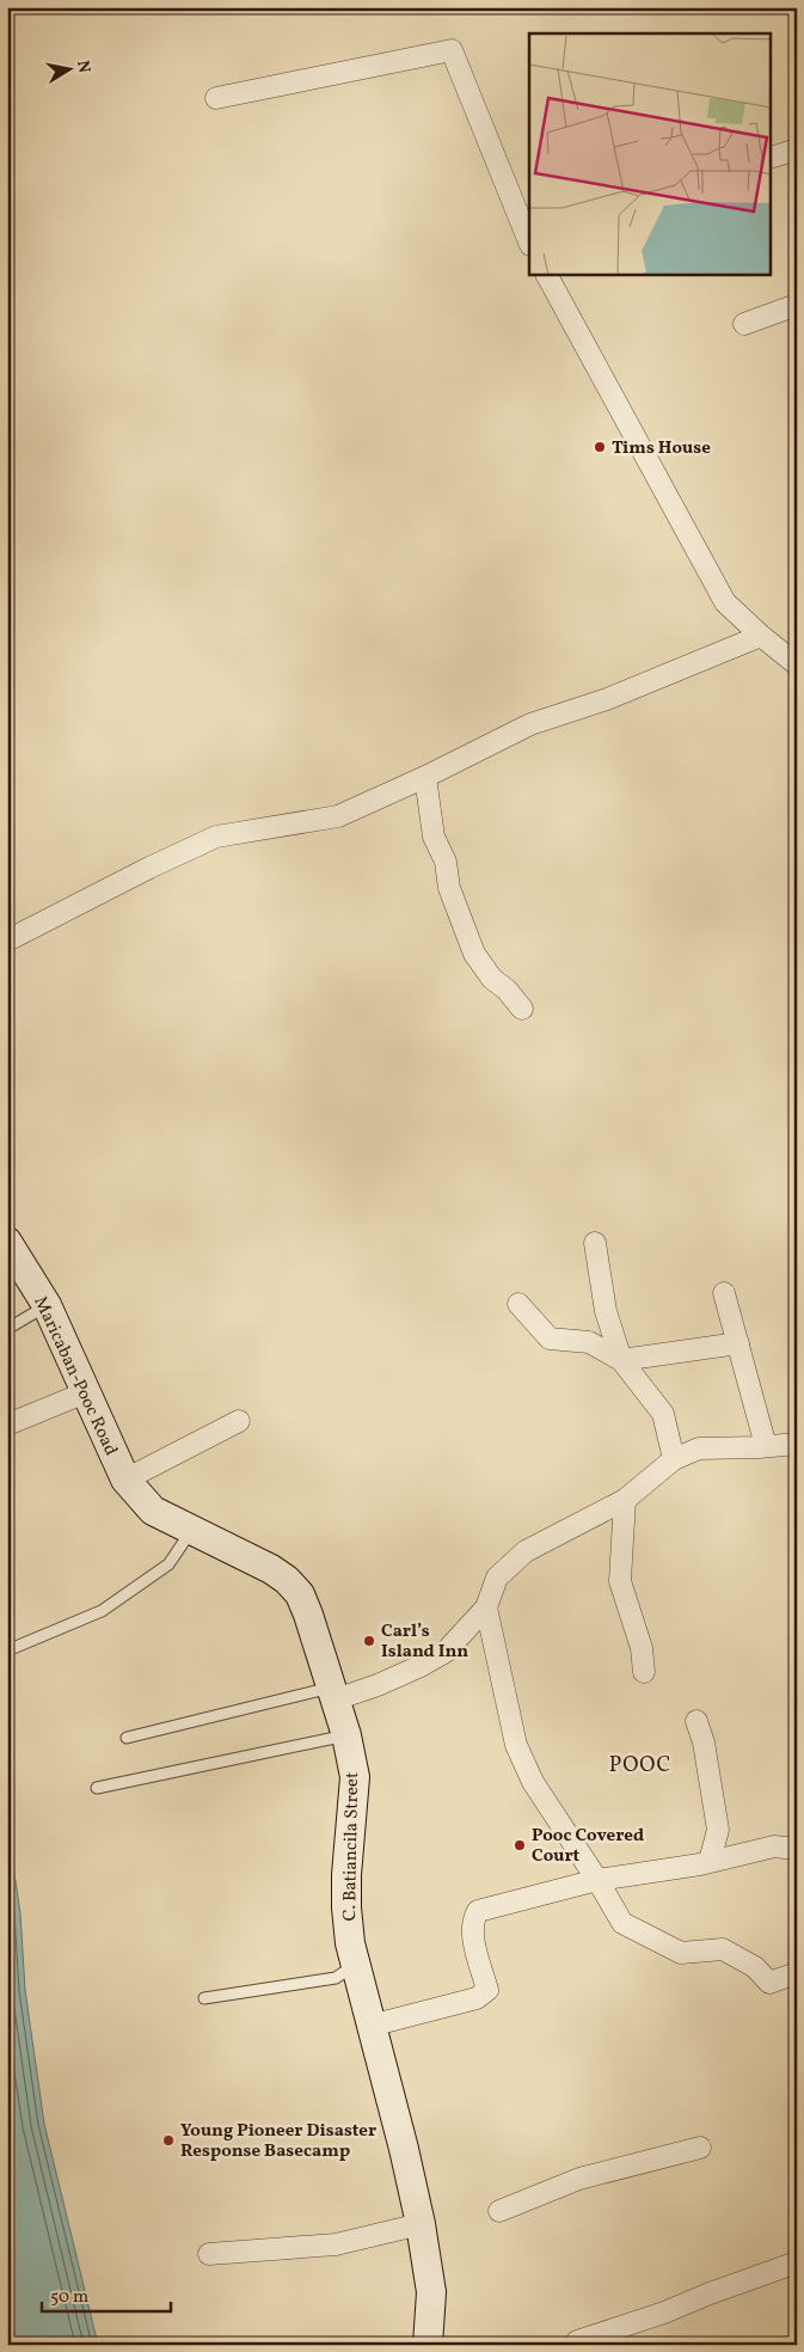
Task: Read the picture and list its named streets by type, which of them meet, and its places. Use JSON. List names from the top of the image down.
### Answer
{
  "streets": {
    "street": ["Maricaban-Pooc Road", "C. Batiancila Street"]
  },
  "crossings": [
    ["Maricaban-Pooc Road", "C. Batiancila Street"]
  ],
  "districts": ["POOC"],
  "places": [
    "Tims House",
    "Carl’s Island Inn",
    "Pooc Covered Court",
    "Young Pioneer Disaster Response Basecamp"
  ],
  "scale_bar": "50 m",
  "north": "right"
}
